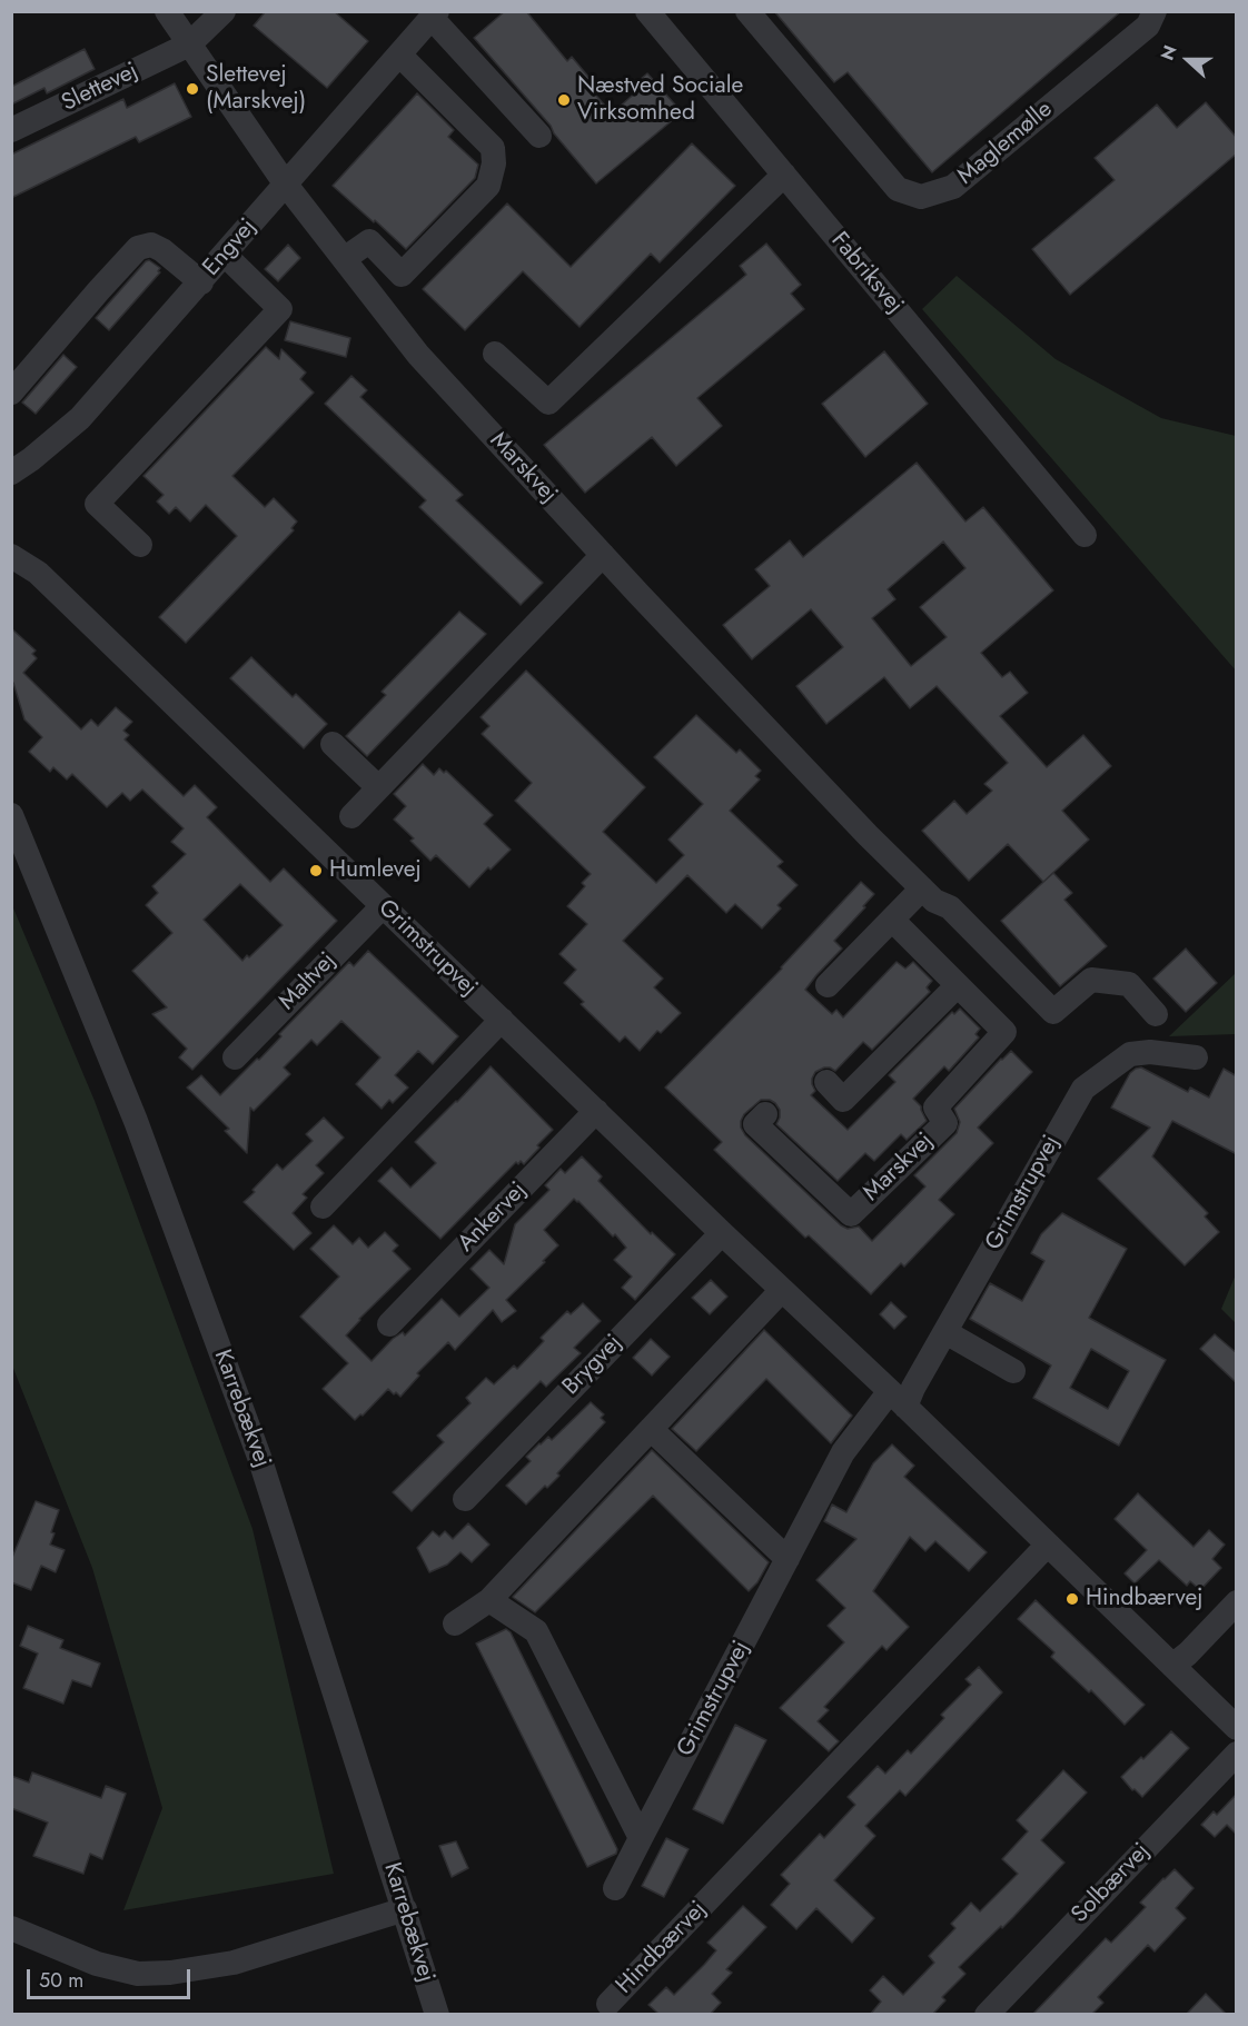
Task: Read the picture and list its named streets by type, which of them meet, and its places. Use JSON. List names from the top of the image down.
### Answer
{
  "streets": {
    "street": [
      "Slettevej",
      "Maglemølle",
      "Engvej",
      "Fabriksvej",
      "Marskvej",
      "Grimstrupvej",
      "Maltvej",
      "Ankervej",
      "Brygvej",
      "Karrebækvej",
      "Solbærvej",
      "Hindbærvej"
    ]
  },
  "crossings": [
    ["Slettevej", "Marskvej"],
    ["Engvej", "Marskvej"],
    ["Grimstrupvej", "Maltvej"],
    ["Grimstrupvej", "Ankervej"],
    ["Grimstrupvej", "Brygvej"],
    ["Grimstrupvej", "Hindbærvej"]
  ],
  "places": [
    "Slettevej (Marskvej)",
    "Næstved Sociale Virksomhed",
    "Humlevej",
    "Hindbærvej"
  ],
  "scale_bar": "50 m",
  "north": "left"
}
